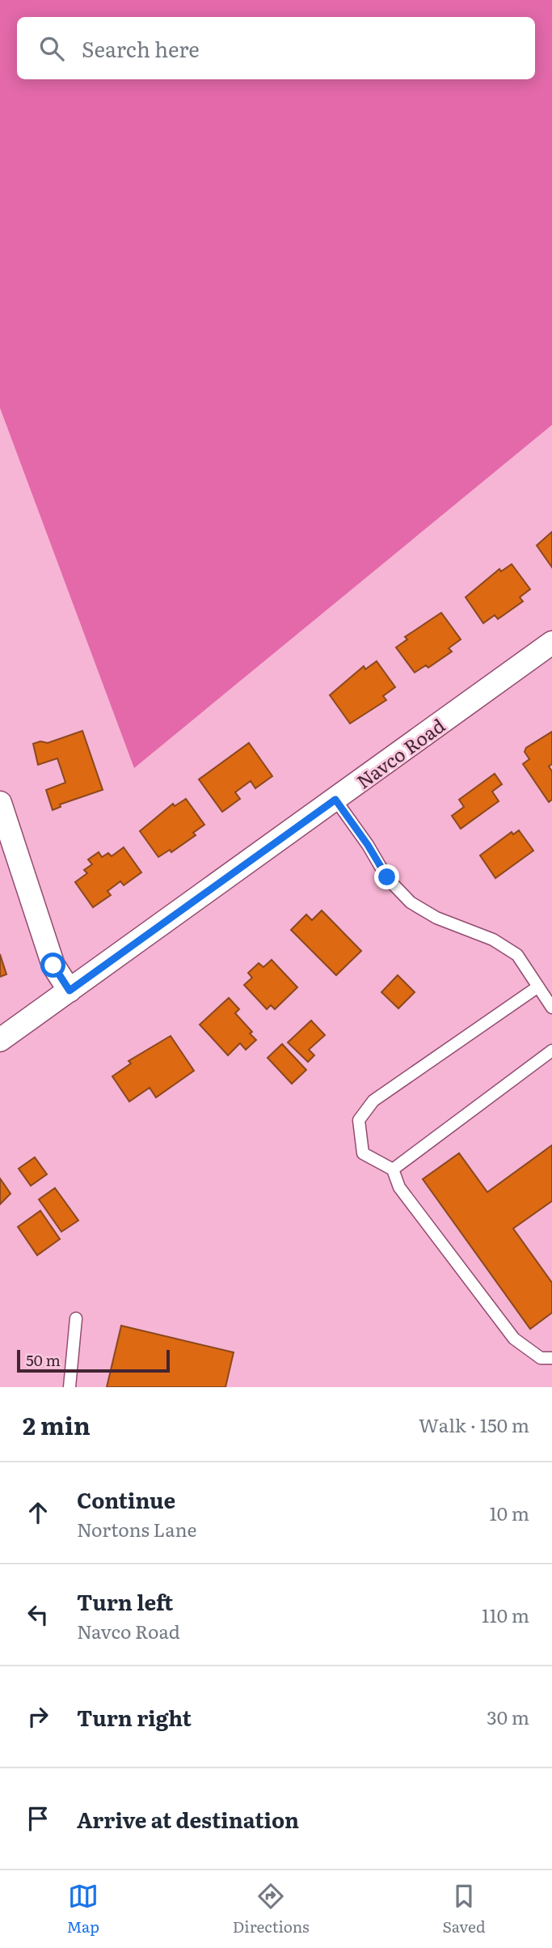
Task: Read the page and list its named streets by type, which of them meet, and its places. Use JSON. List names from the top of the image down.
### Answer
{
  "streets": {
    "street": ["Navco Road"]
  },
  "scale_bar": "50 m",
  "page": {
    "search": "Search here",
    "scale": "50 m",
    "heading": ["2 min", "Walk · 150 m"],
    "list": [
      ["Continue", "Nortons Lane", "10 m"],
      ["Turn left", "Navco Road", "110 m"],
      ["Turn right", "30 m"],
      "Arrive at destination"
    ],
    "nav": ["Map", "Directions", "Saved"]
  }
}
